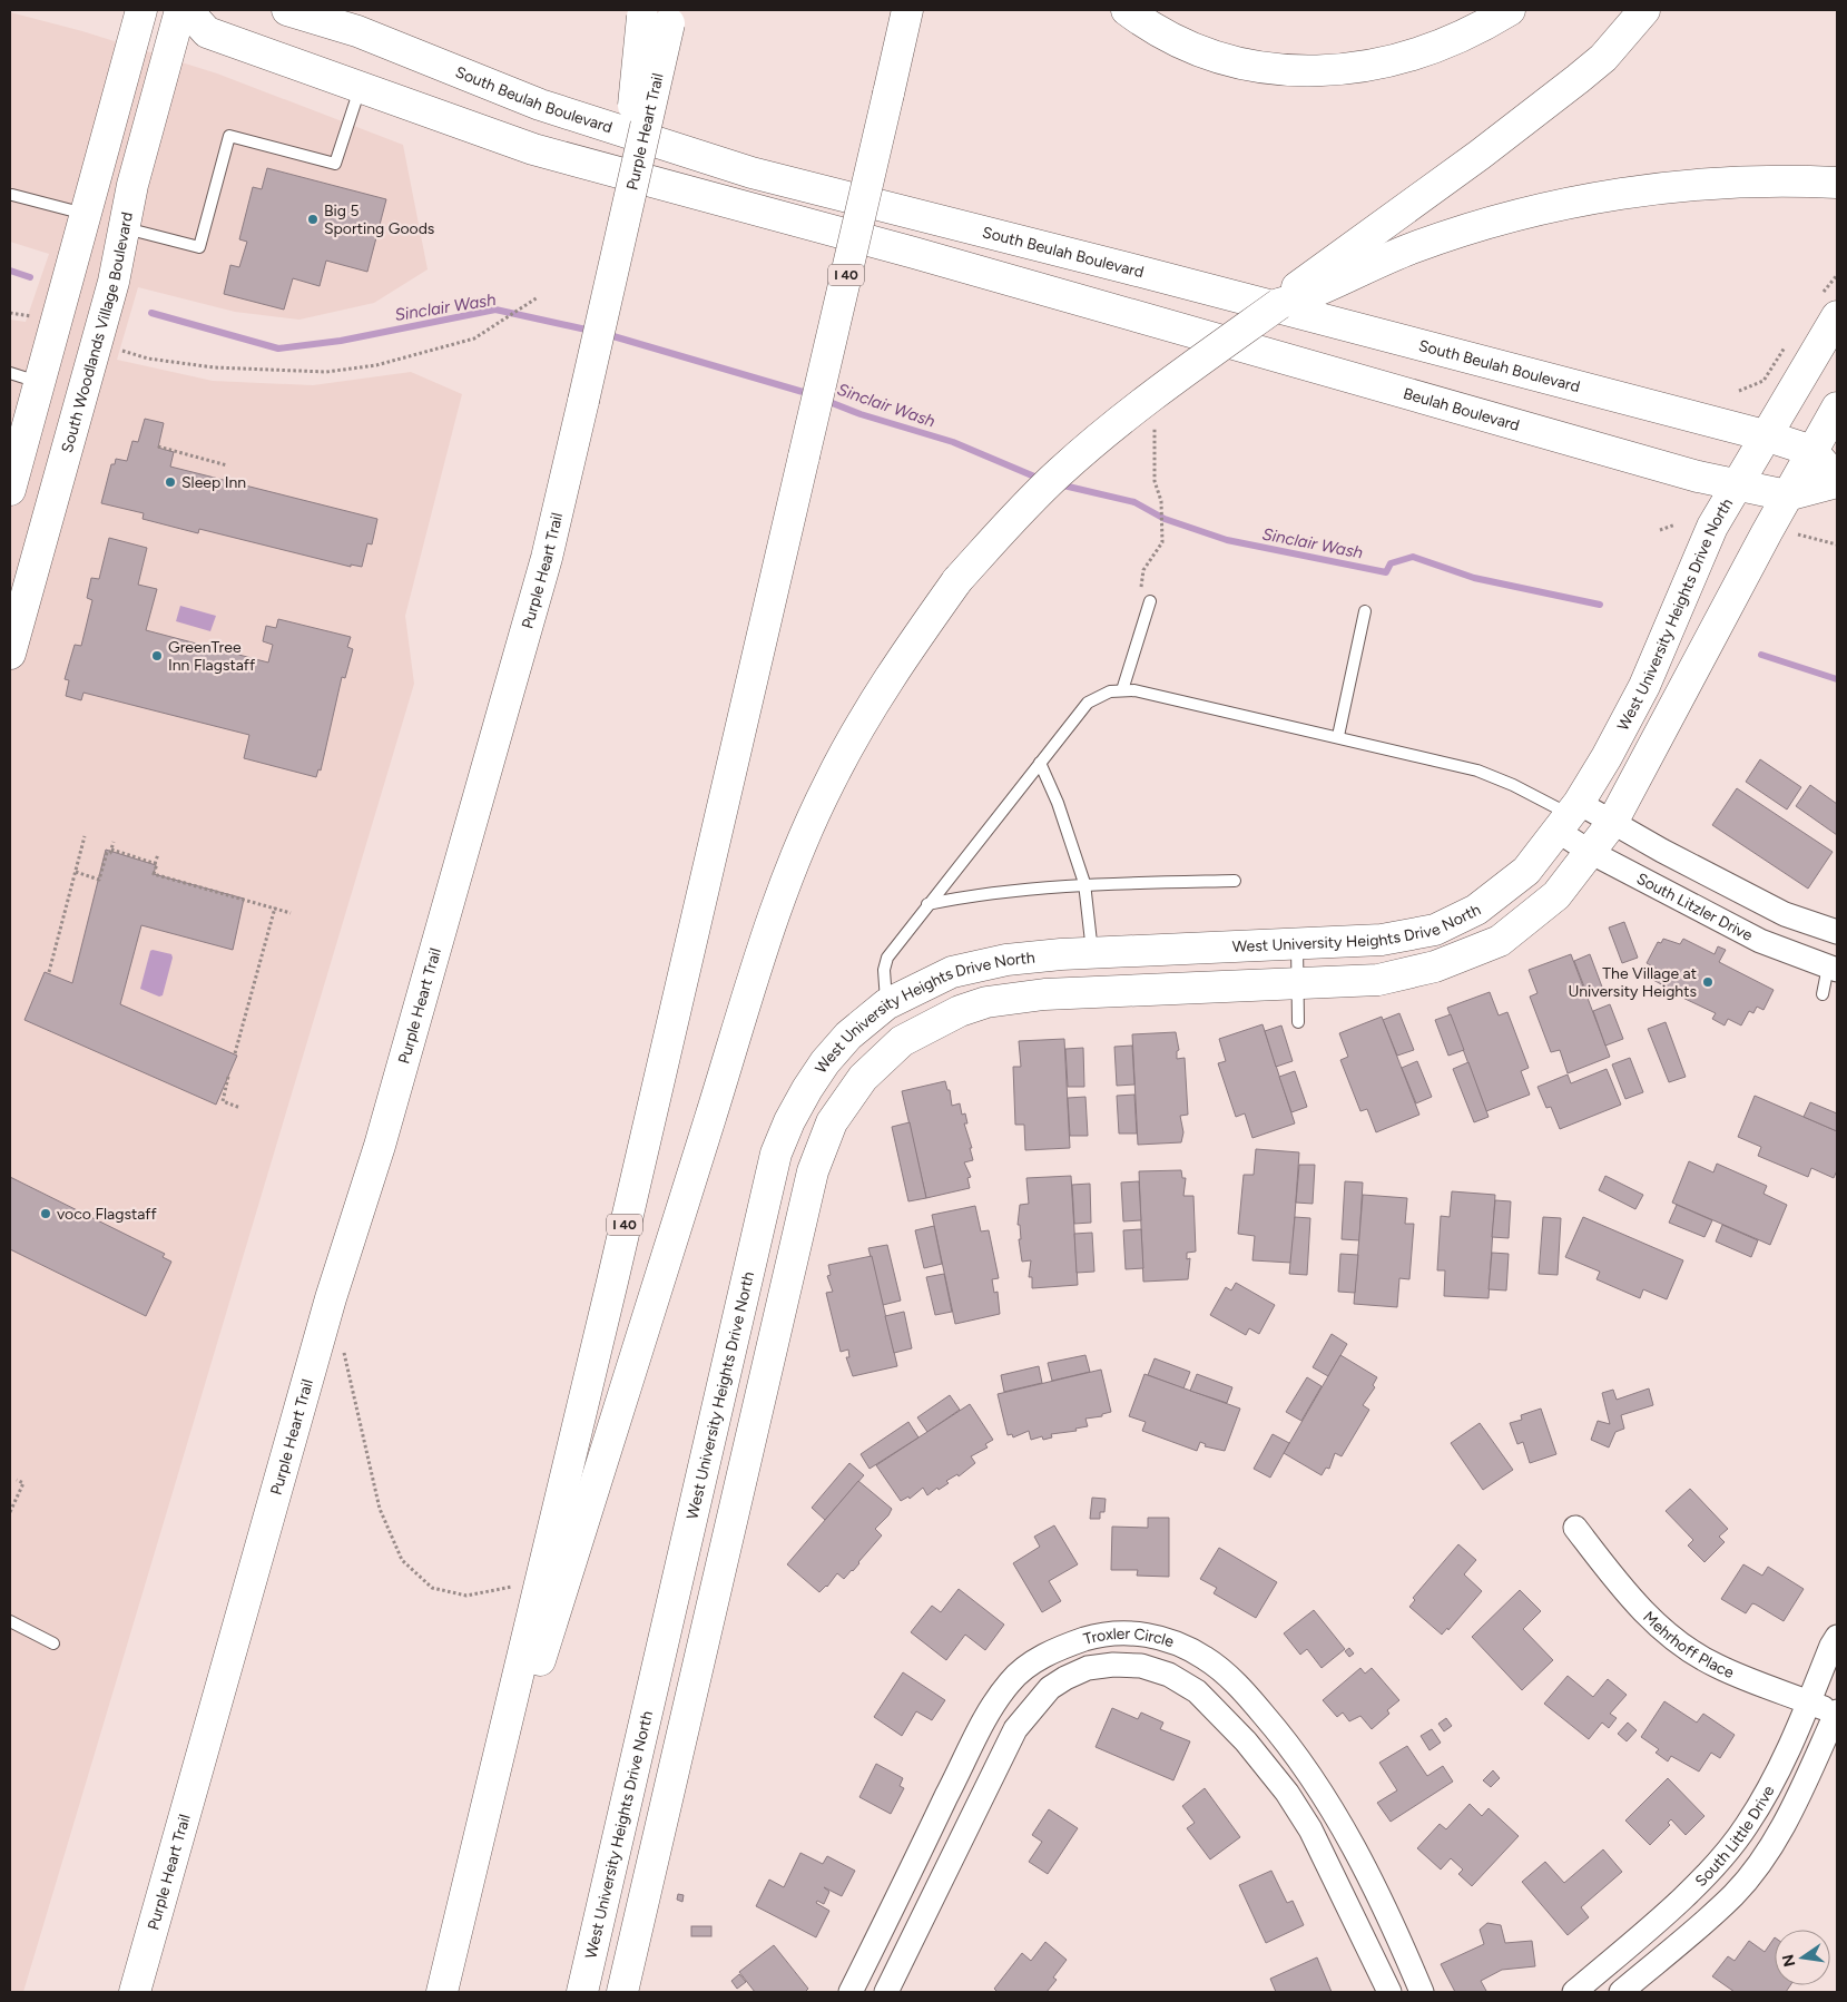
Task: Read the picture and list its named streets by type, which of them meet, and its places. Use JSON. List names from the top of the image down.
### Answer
{
  "streets": {
    "main road": [
      "South Beulah Boulevard",
      "Purple Heart Trail",
      "I 40",
      "South Woodlands Village Boulevard",
      "Beulah Boulevard",
      "West University Heights Drive North"
    ],
    "street": [
      "South Litzler Drive",
      "Mehrhoff Place",
      "Troxler Circle",
      "South Little Drive"
    ]
  },
  "crossings": [
    ["South Beulah Boulevard", "West University Heights Drive North"],
    ["Beulah Boulevard", "West University Heights Drive North"],
    ["West University Heights Drive North", "South Litzler Drive"],
    ["Mehrhoff Place", "South Little Drive"]
  ],
  "water": ["Sinclair Wash"],
  "places": [
    "Big 5 Sporting Goods",
    "Sleep Inn",
    "GreenTree Inn Flagstaff",
    "The Village at University Heights",
    "voco Flagstaff"
  ],
  "north": "left"
}
